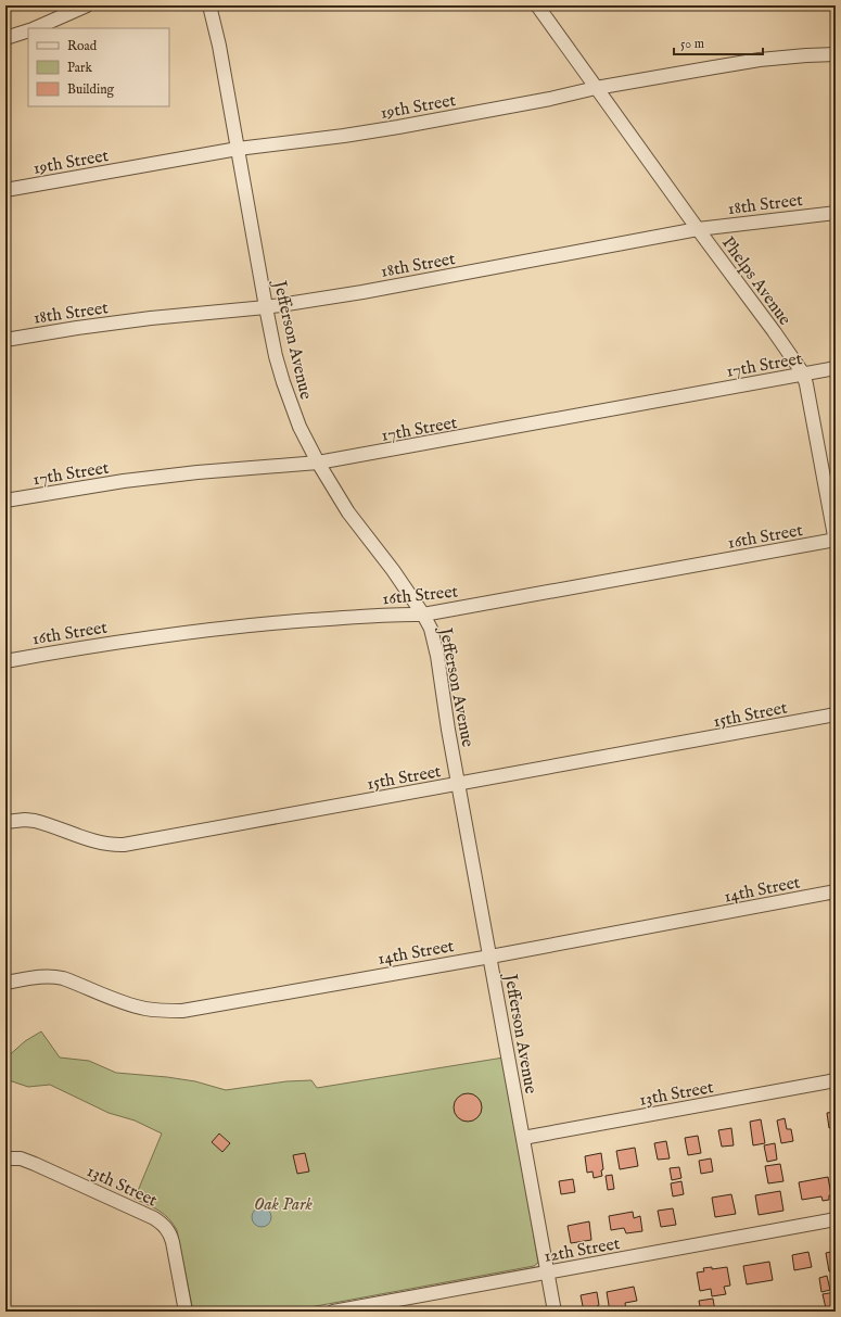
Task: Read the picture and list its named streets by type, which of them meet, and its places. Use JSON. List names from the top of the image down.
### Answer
{
  "streets": {
    "street": [
      "19th Street",
      "18th Street",
      "Phelps Avenue",
      "Jefferson Avenue",
      "17th Street",
      "16th Street",
      "15th Street",
      "14th Street",
      "13th Street",
      "12th Street"
    ]
  },
  "crossings": [
    ["19th Street", "Phelps Avenue"],
    ["19th Street", "Jefferson Avenue"],
    ["18th Street", "Phelps Avenue"],
    ["18th Street", "Jefferson Avenue"],
    ["Phelps Avenue", "17th Street"],
    ["Phelps Avenue", "16th Street"],
    ["Jefferson Avenue", "17th Street"],
    ["Jefferson Avenue", "16th Street"],
    ["Jefferson Avenue", "15th Street"],
    ["Jefferson Avenue", "14th Street"],
    ["Jefferson Avenue", "13th Street"],
    ["Jefferson Avenue", "12th Street"]
  ],
  "parks": ["Oak Park"],
  "legend": ["Road", "Park", "Building"],
  "scale_bar": "50 m"
}
